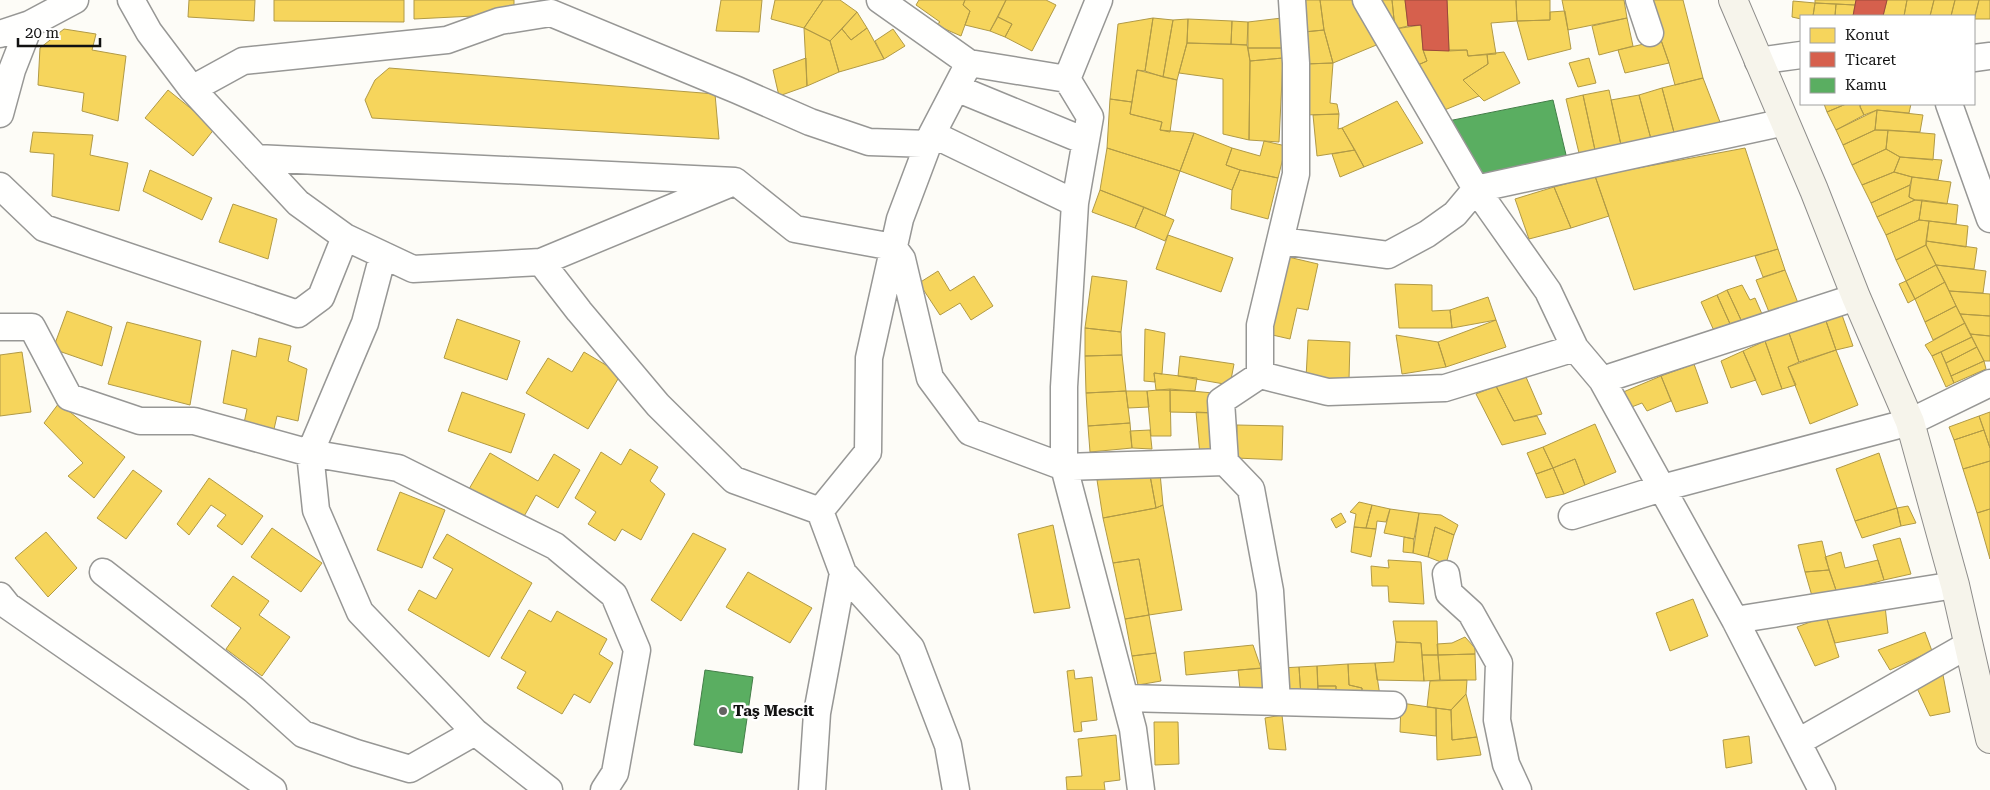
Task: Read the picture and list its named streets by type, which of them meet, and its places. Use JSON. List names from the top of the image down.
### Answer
{
  "places": ["Taş Mescit"],
  "legend": ["Konut", "Ticaret", "Kamu"],
  "scale_bar": "20 m"
}
